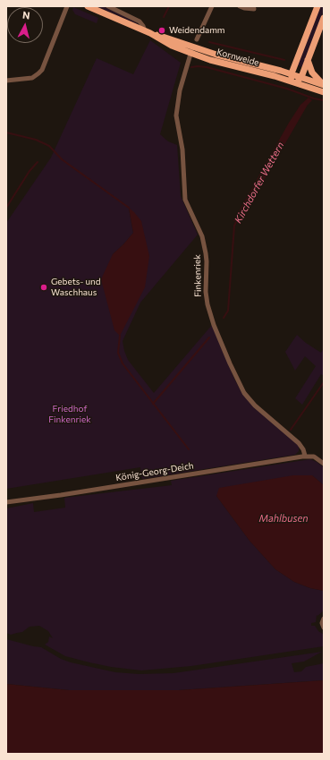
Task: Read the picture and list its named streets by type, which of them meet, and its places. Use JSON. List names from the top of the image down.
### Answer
{
  "streets": {
    "main road": ["Kornweide"],
    "street": ["Finkenriek", "König-Georg-Deich"]
  },
  "crossings": [
    ["Kornweide", "Finkenriek"],
    ["Finkenriek", "König-Georg-Deich"]
  ],
  "water": ["Kirchdorfer Wettern", "Mahlbusen"],
  "parks": ["Friedhof Finkenriek"],
  "places": ["Weidendamm", "Gebets- und Waschhaus"],
  "north": "top"
}
